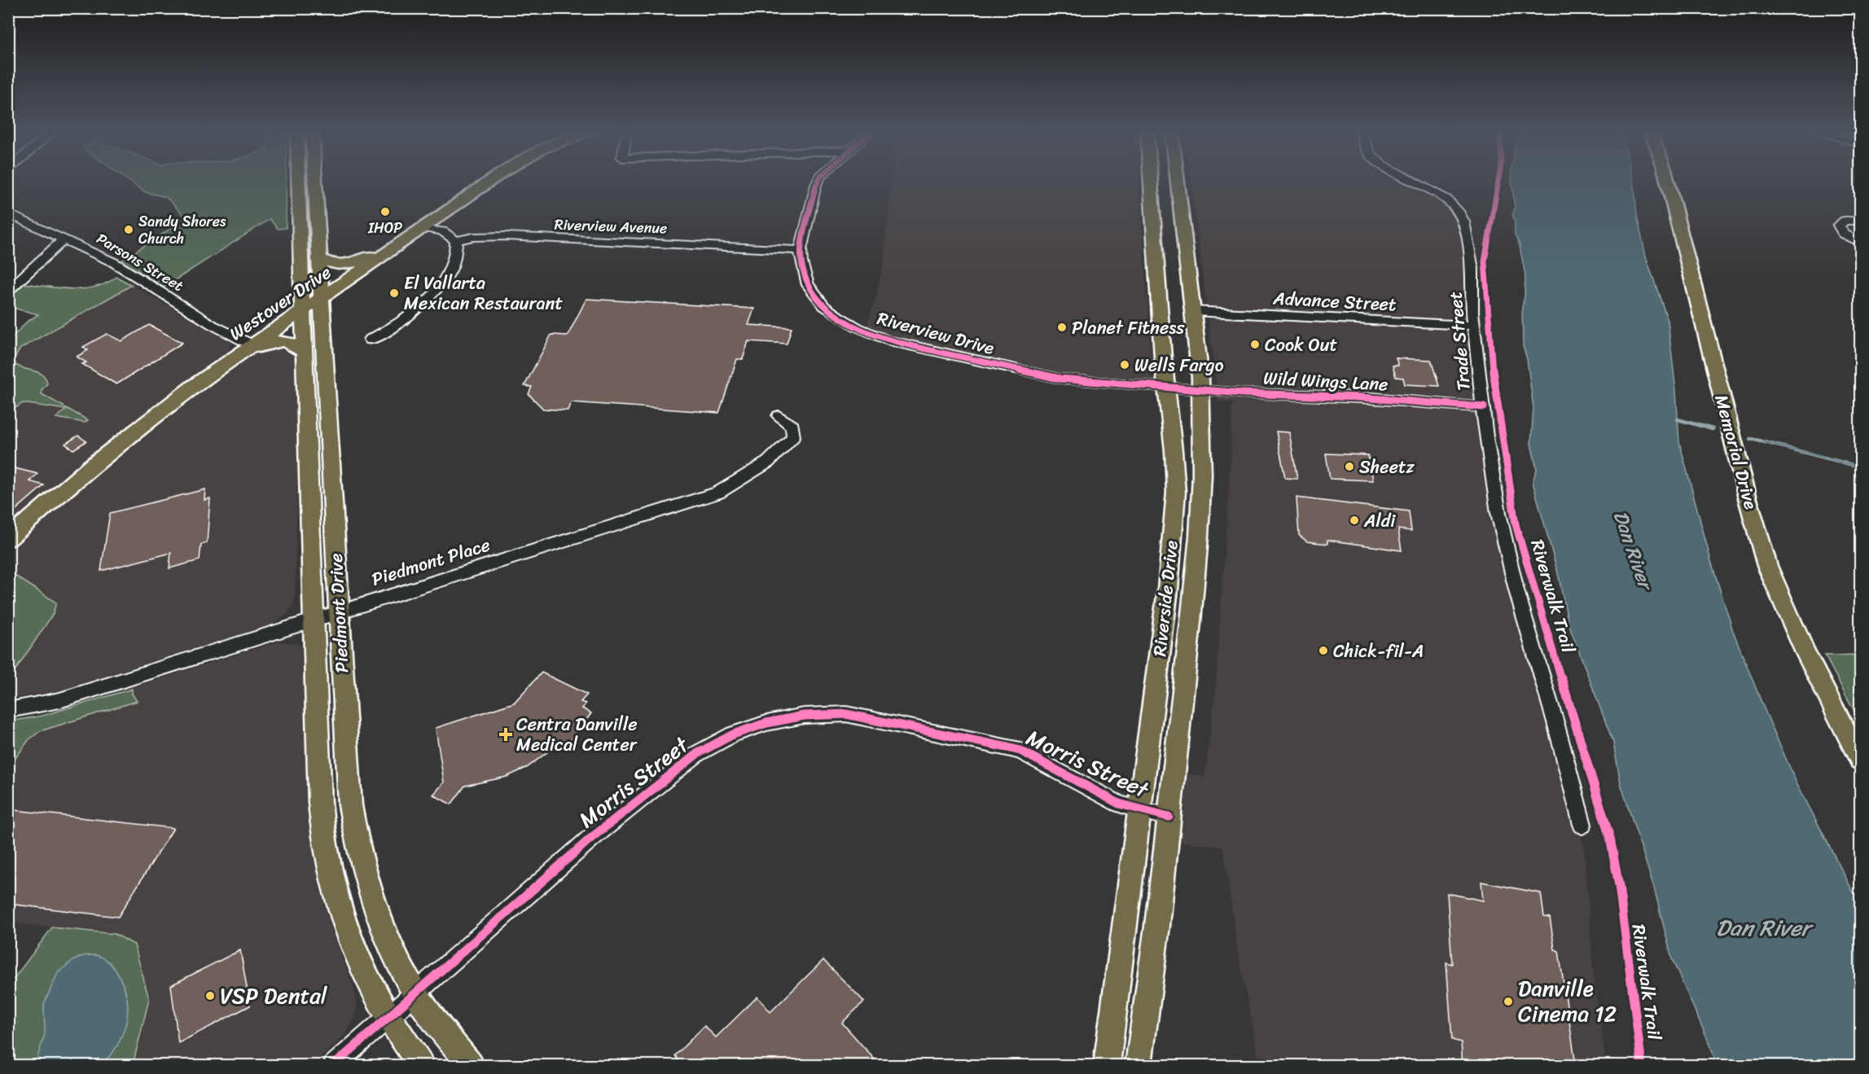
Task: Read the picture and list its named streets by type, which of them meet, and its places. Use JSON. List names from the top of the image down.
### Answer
{
  "streets": {
    "main road": [
      "Westover Drive",
      "Memorial Drive",
      "Riverside Drive",
      "Piedmont Drive"
    ],
    "street": [
      "Riverview Avenue",
      "Parsons Street",
      "Advance Street",
      "Riverview Drive",
      "Trade Street",
      "Wild Wings Lane",
      "Piedmont Place",
      "Morris Street"
    ],
    "cycle path": ["Riverwalk Trail"]
  },
  "crossings": [
    ["Riverview Avenue", "Riverview Drive"],
    ["Parsons Street", "Westover Drive"],
    ["Advance Street", "Trade Street"],
    ["Advance Street", "Riverside Drive"],
    ["Westover Drive", "Piedmont Drive"],
    ["Riverview Drive", "Wild Wings Lane"],
    ["Riverview Drive", "Riverside Drive"],
    ["Trade Street", "Wild Wings Lane"],
    ["Wild Wings Lane", "Riverside Drive"],
    ["Piedmont Place", "Piedmont Drive"],
    ["Riverside Drive", "Morris Street"],
    ["Piedmont Drive", "Morris Street"]
  ],
  "water": ["Dan River"],
  "places": {
    "other": [
      "IHOP",
      "Sandy Shores Church",
      "El Vallarta Mexican Restaurant",
      "Planet Fitness",
      "Cook Out",
      "Wells Fargo",
      "Sheetz",
      "Aldi",
      "Chick-fil-A",
      "VSP Dental",
      "Danville Cinema 12"
    ],
    "health": ["Centra Danville Medical Center"]
  }
}
